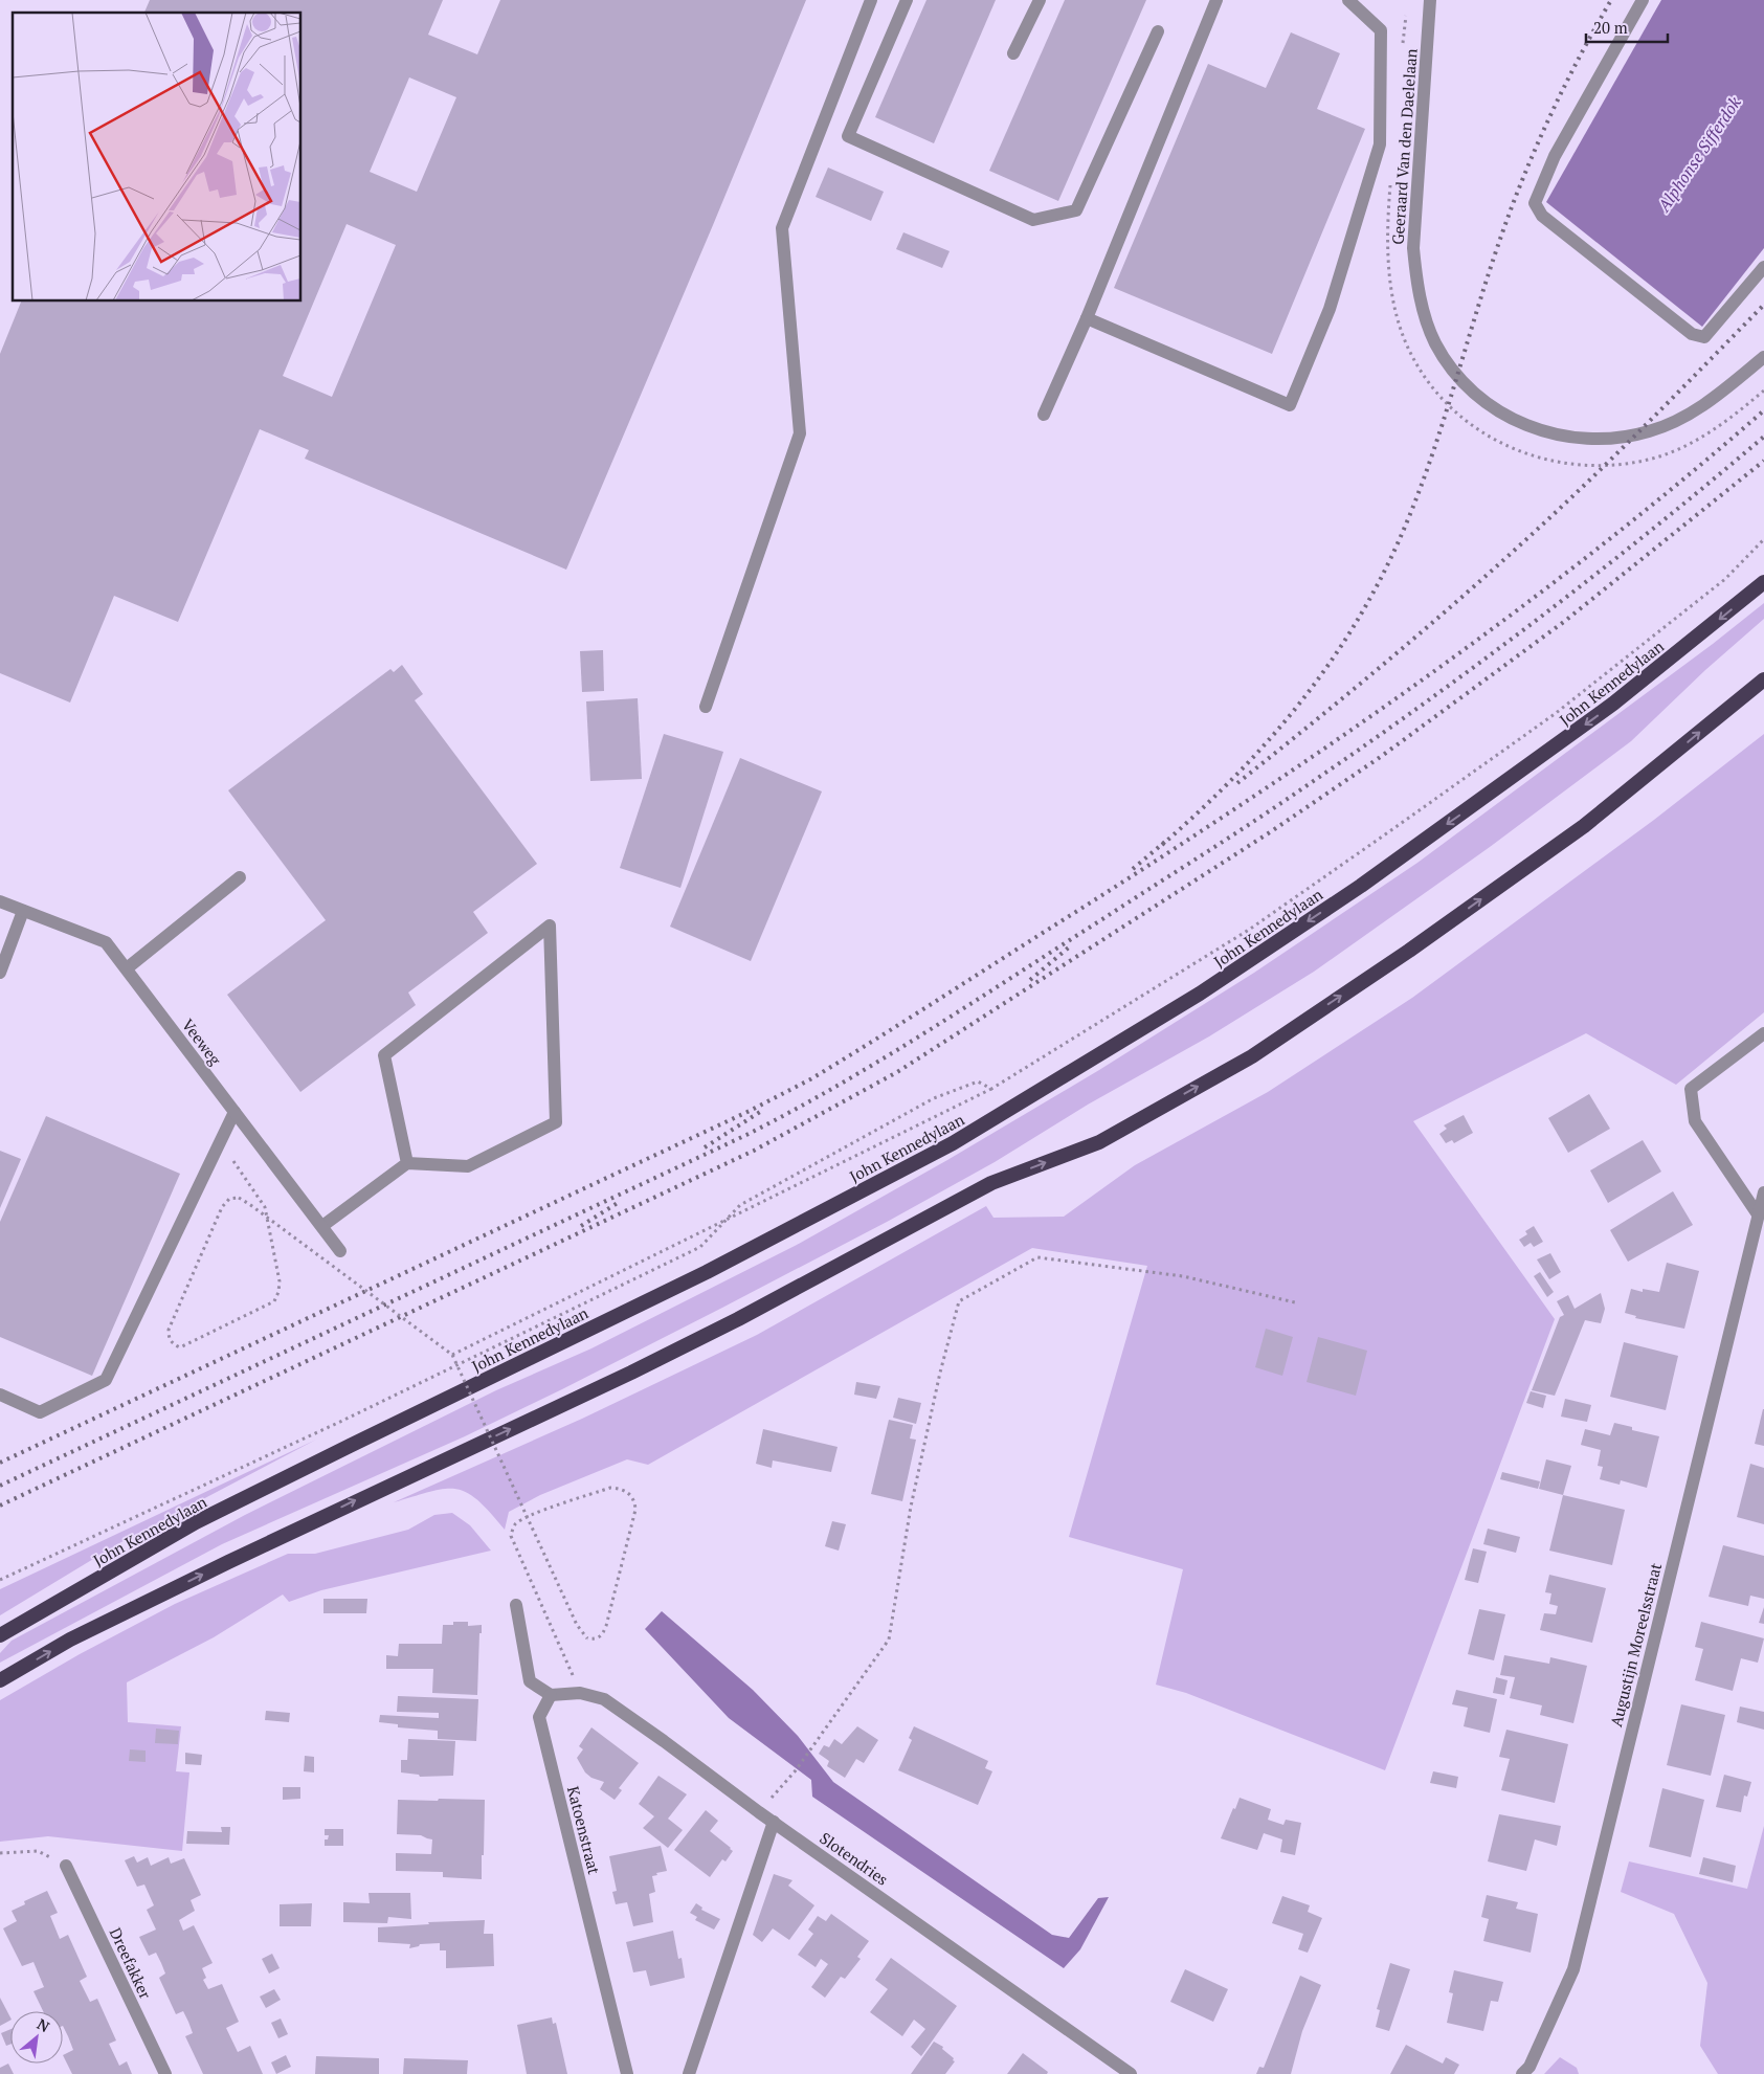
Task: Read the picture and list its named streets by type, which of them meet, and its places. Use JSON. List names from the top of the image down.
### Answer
{
  "streets": {
    "highway": ["John Kennedylaan"],
    "street": [
      "Geeraard Van den Daelelaan",
      "Veeweg",
      "Augustijn Moreelsstraat",
      "Katoenstraat",
      "Slotendries",
      "Dreefakker"
    ]
  },
  "crossings": [
    ["Katoenstraat", "Slotendries"]
  ],
  "water": ["Alphonse Sifferdok"],
  "scale_bar": "20 m",
  "north": "top right"
}
